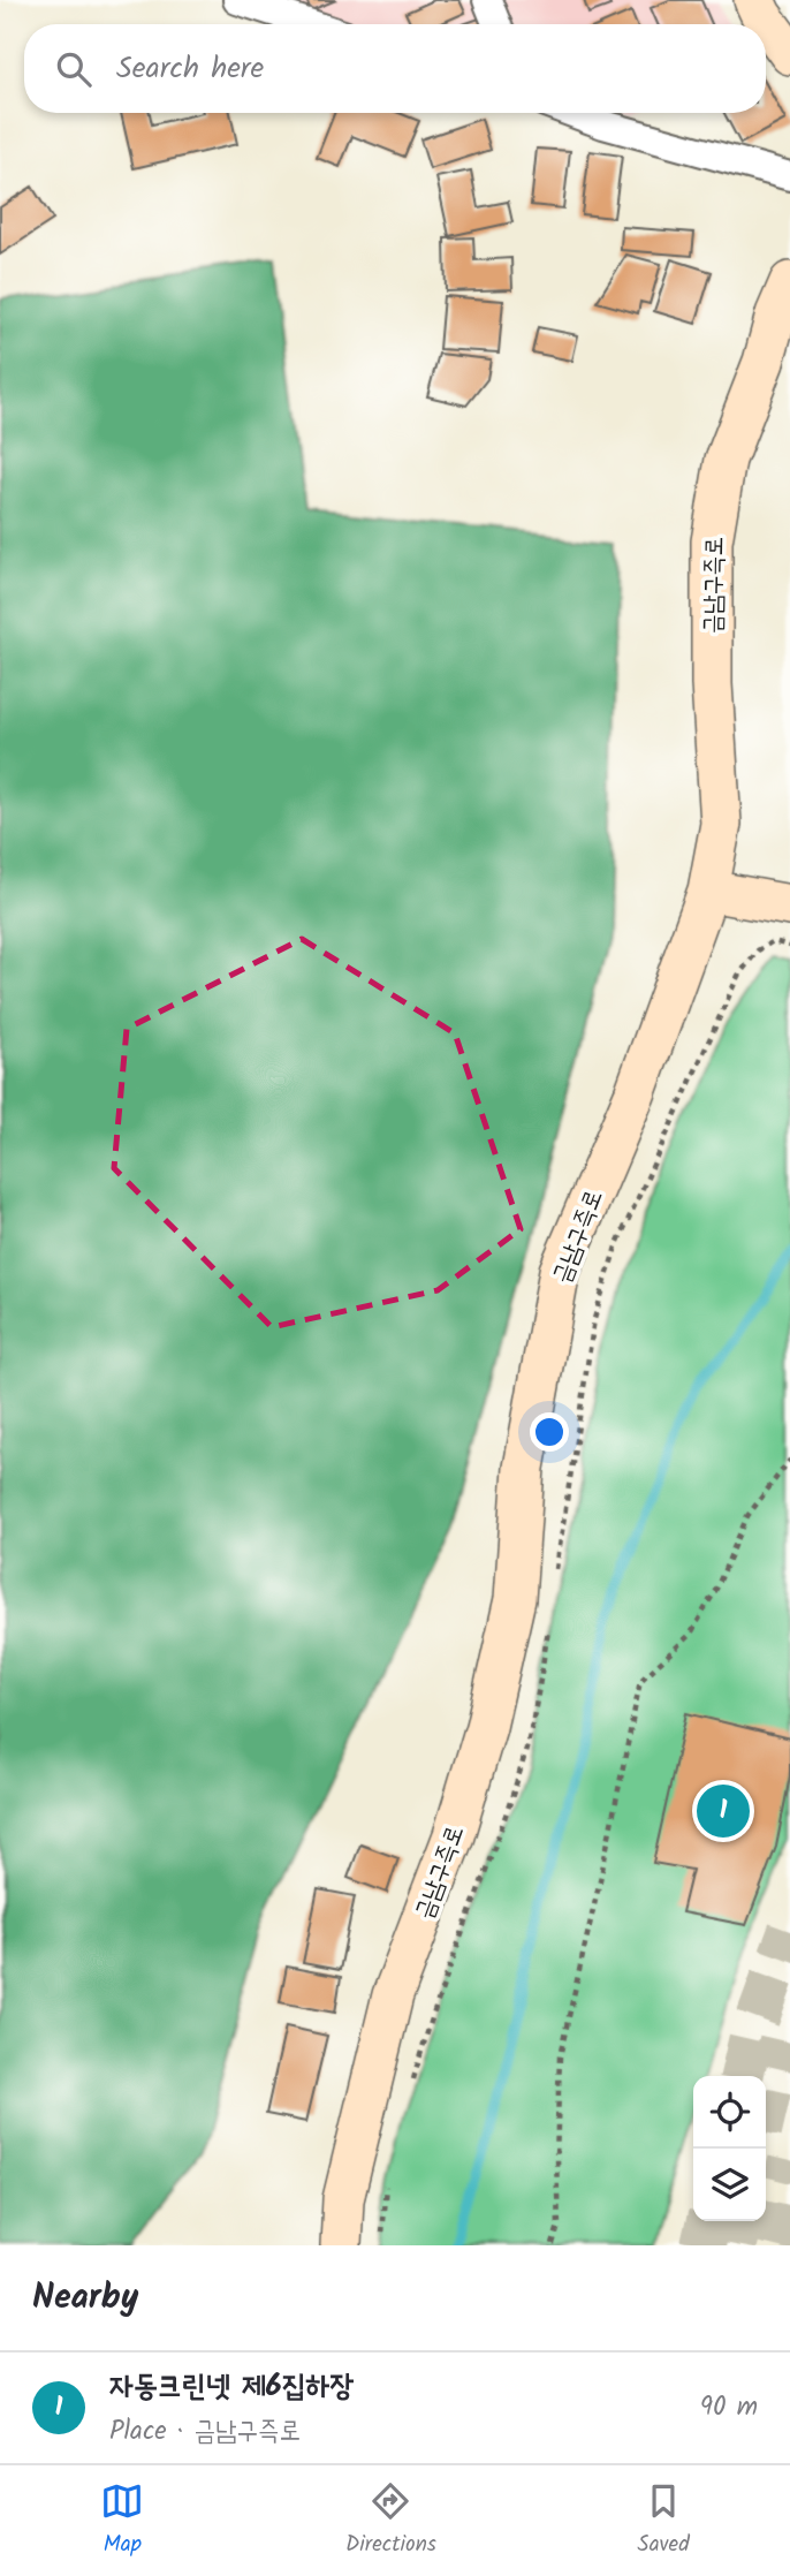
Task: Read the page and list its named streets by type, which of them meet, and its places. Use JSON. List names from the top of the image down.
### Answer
{
  "streets": {
    "main road": ["금남구즉로"]
  },
  "page": {
    "search": "Search here",
    "pins": "1",
    "heading": "Nearby",
    "list": [
      {
        "mark": "1",
        "name": "자동크린넷 제6집하장",
        "note": "Place · 금남구즉로",
        "value": "90 m"
      }
    ],
    "nav": ["Map", "Directions", "Saved"]
  }
}
